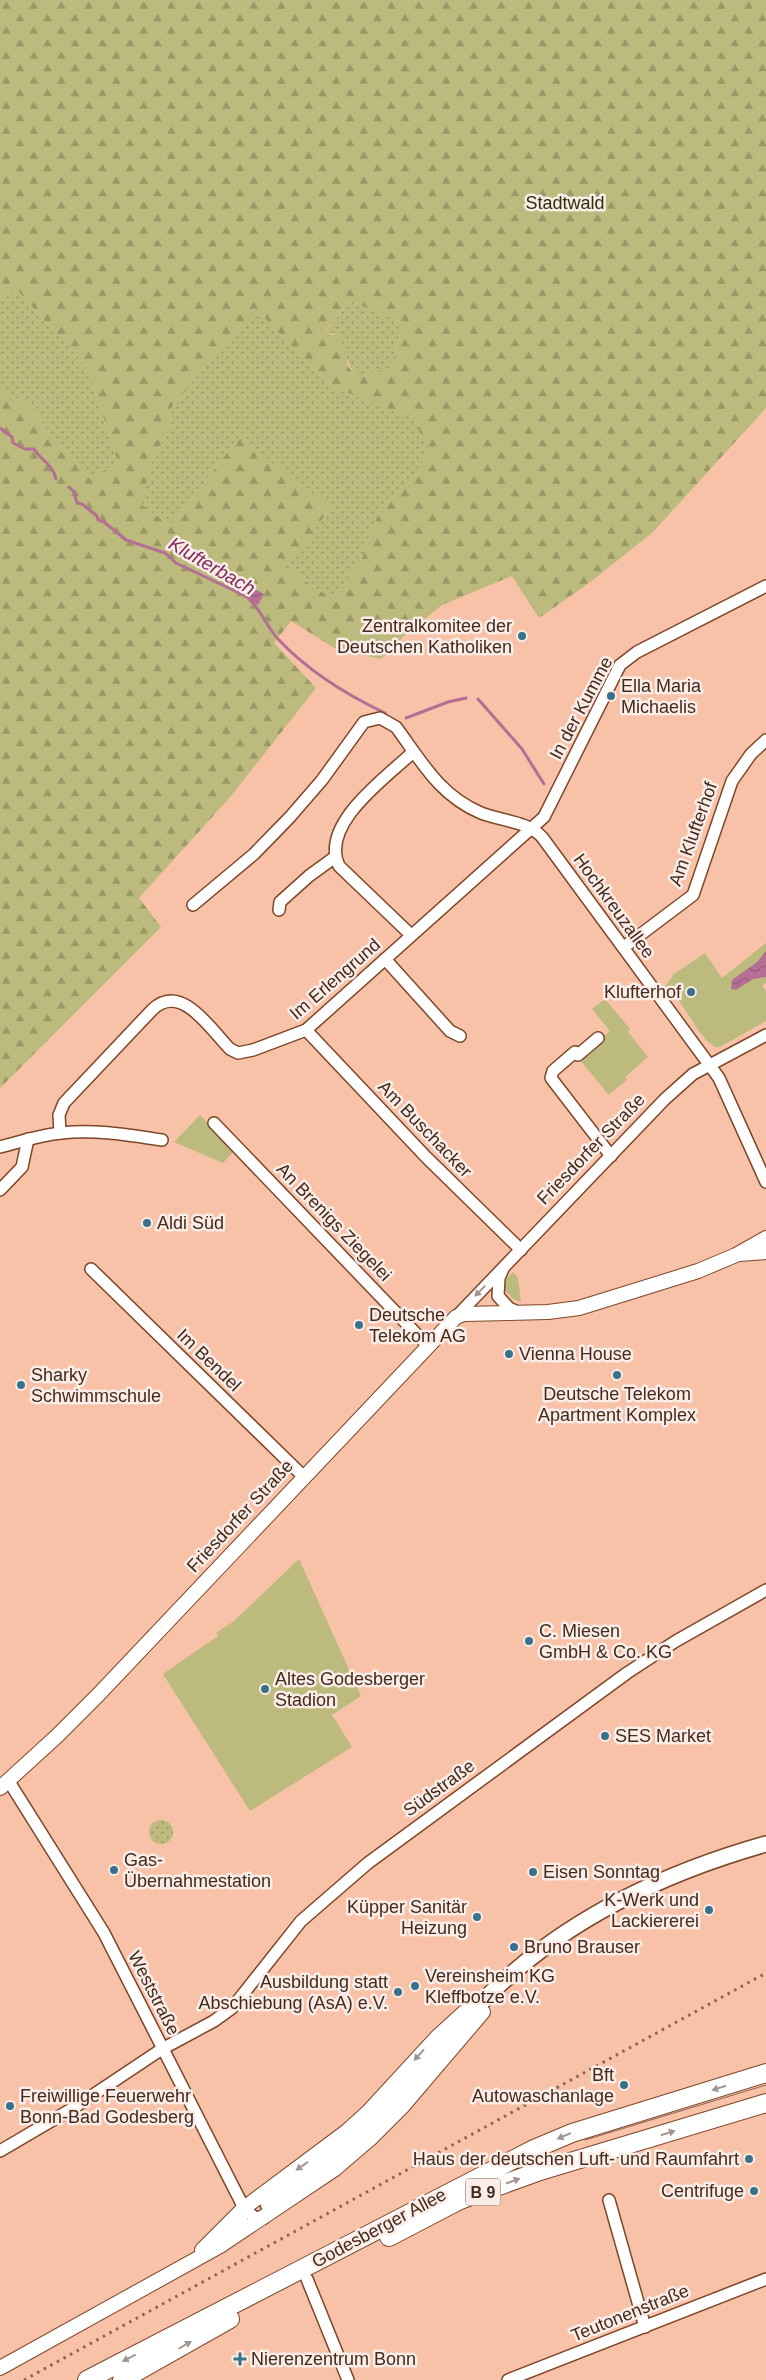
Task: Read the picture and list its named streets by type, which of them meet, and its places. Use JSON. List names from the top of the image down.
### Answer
{
  "streets": {
    "main road": ["B 9", "Godesberger Allee"],
    "street": [
      "In der Kumme",
      "Am Klufterhof",
      "Hochkreuzallee",
      "Im Erlengrund",
      "Am Buschacker",
      "Friesdorfer Straße",
      "An Brenigs Ziegelei",
      "Im Bendel",
      "Südstraße",
      "Weststraße",
      "Teutonenstraße"
    ]
  },
  "crossings": [
    ["In der Kumme", "Hochkreuzallee"],
    ["In der Kumme", "Im Erlengrund"],
    ["Am Klufterhof", "Hochkreuzallee"],
    ["Hochkreuzallee", "Im Erlengrund"],
    ["Hochkreuzallee", "Friesdorfer Straße"],
    ["Im Erlengrund", "Am Buschacker"],
    ["Am Buschacker", "Friesdorfer Straße"],
    ["Friesdorfer Straße", "An Brenigs Ziegelei"],
    ["Friesdorfer Straße", "Im Bendel"],
    ["Friesdorfer Straße", "Weststraße"],
    ["Südstraße", "Weststraße"]
  ],
  "water": ["Klufterbach"],
  "parks": ["Stadtwald"],
  "places": {
    "other": [
      "Zentralkomitee der Deutschen Katholiken",
      "Ella Maria Michaelis",
      "Klufterhof",
      "Aldi Süd",
      "Deutsche Telekom AG",
      "Vienna House",
      "Deutsche Telekom Apartment Komplex",
      "Sharky Schwimmschule",
      "C. Miesen GmbH & Co. KG",
      "Altes Godesberger Stadion",
      "SES Market",
      "Gas- Übernahmestation",
      "Eisen Sonntag",
      "K-Werk und Lackiererei",
      "Küpper Sanitär Heizung",
      "Bruno Brauser",
      "Vereinsheim KG Kleffbotze e.V.",
      "Ausbildung statt Abschiebung (AsA) e.V.",
      "Bft Autowaschanlage",
      "Freiwillige Feuerwehr Bonn-Bad Godesberg",
      "Haus der deutschen Luft- und Raumfahrt",
      "Centrifuge"
    ],
    "health": ["Nierenzentrum Bonn"]
  }
}
